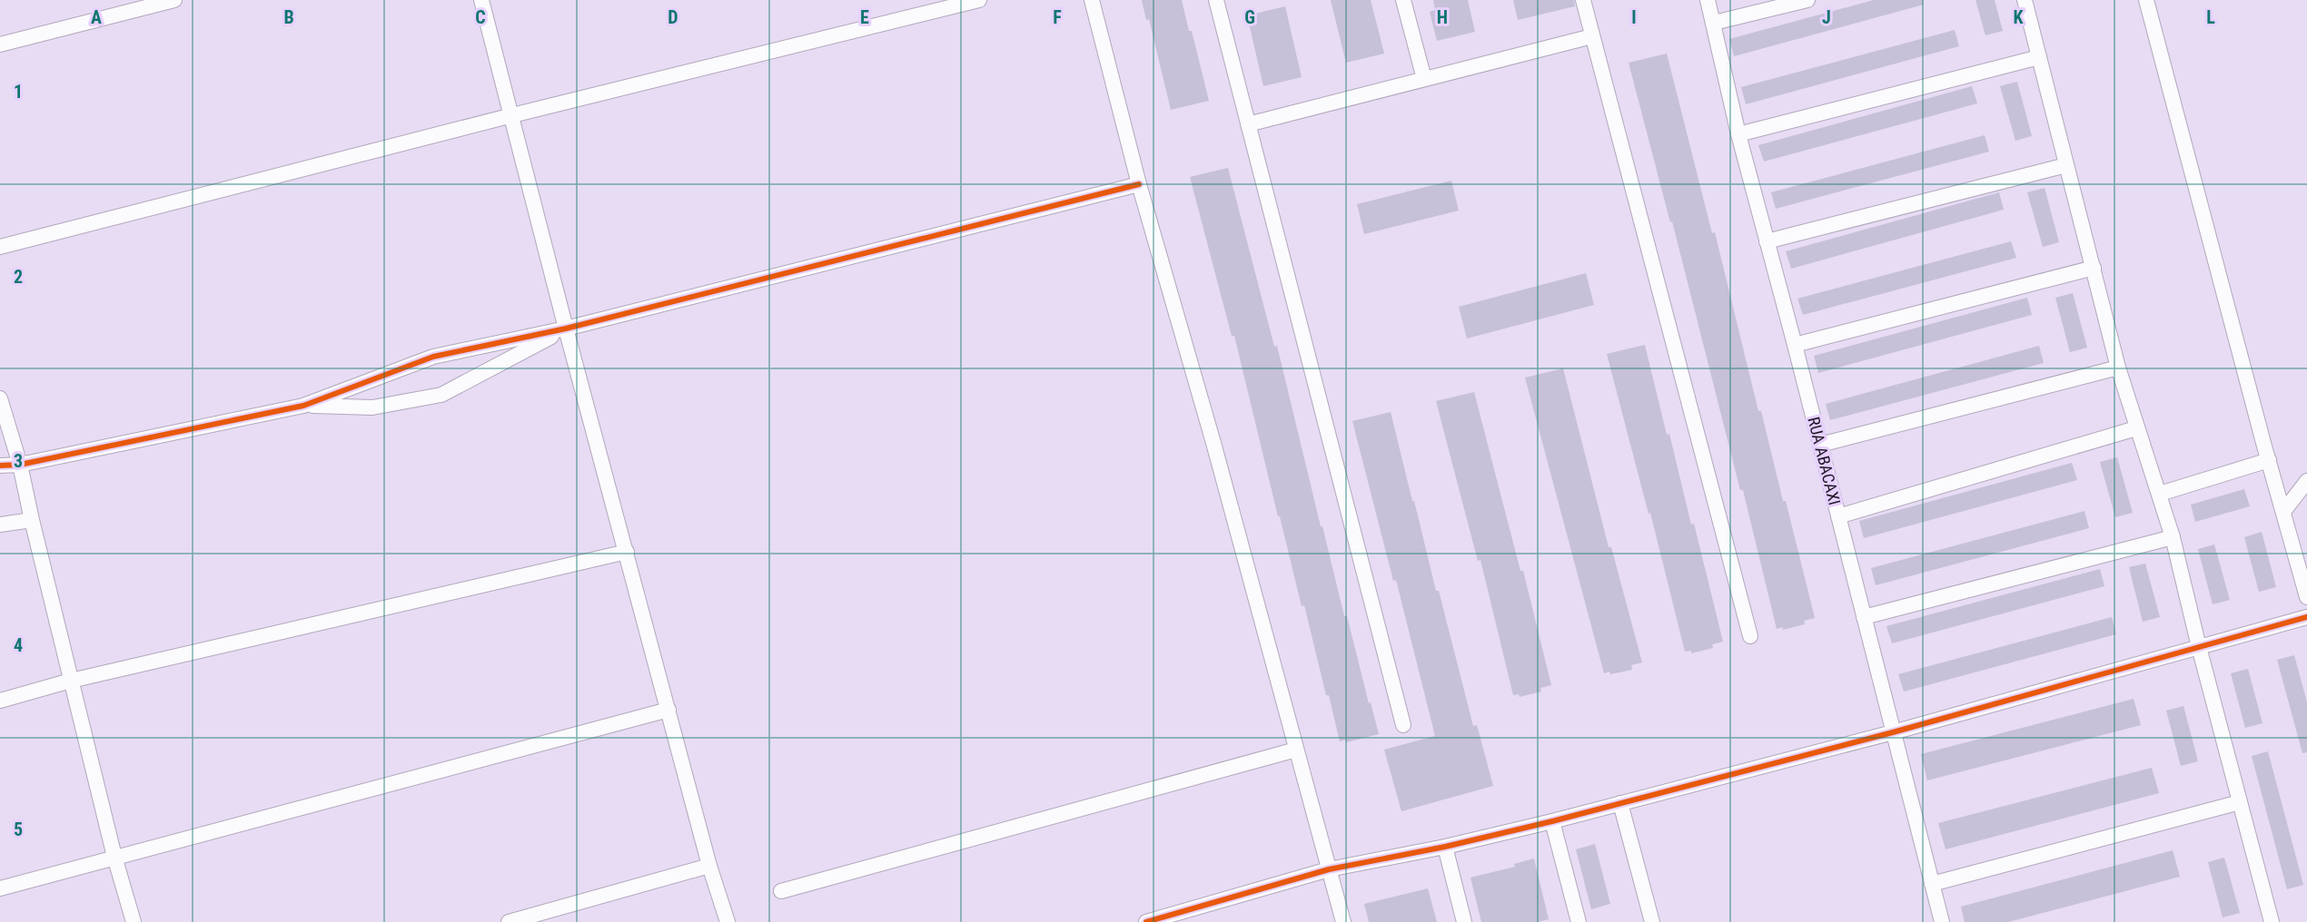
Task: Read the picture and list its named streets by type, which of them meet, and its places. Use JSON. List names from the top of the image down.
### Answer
{
  "streets": {
    "street": ["RUA ABACAXI"]
  },
  "grid": {
    "columns": [
      "A",
      "B",
      "C",
      "D",
      "E",
      "F",
      "G",
      "H",
      "I",
      "J",
      "K",
      "L"
    ],
    "rows": [
      "1",
      "2",
      "3",
      "4",
      "5"
    ]
  }
}
